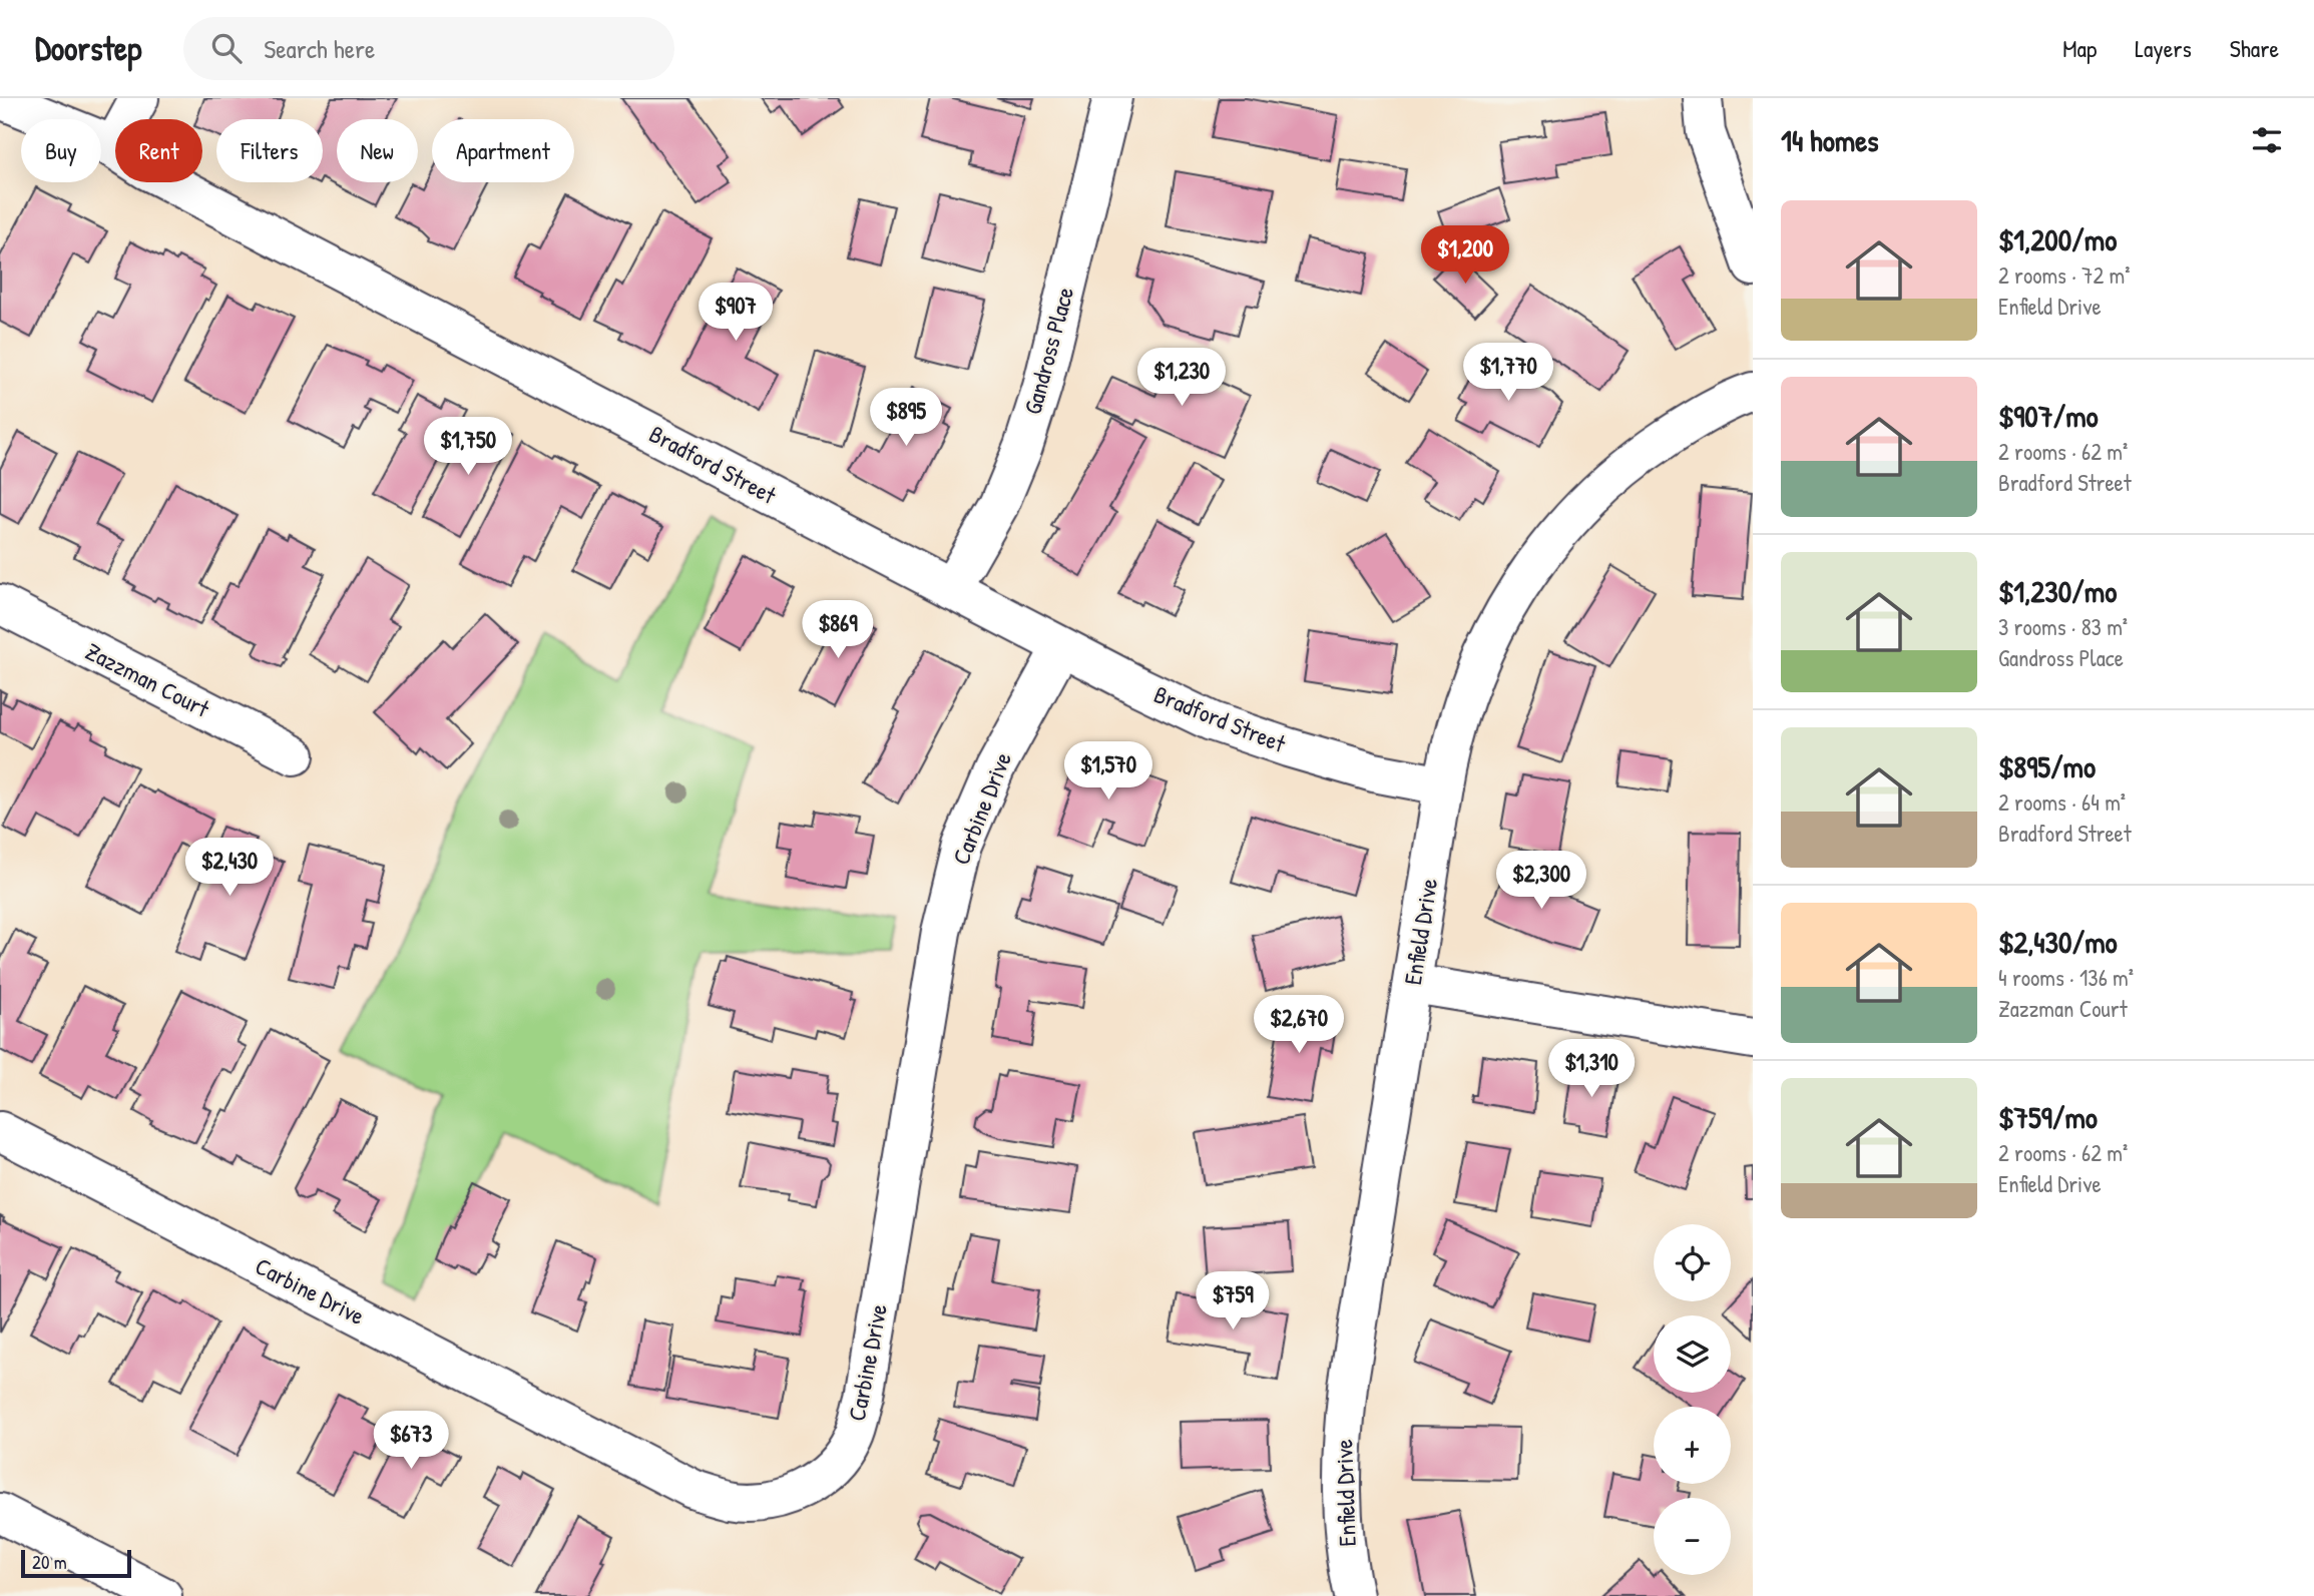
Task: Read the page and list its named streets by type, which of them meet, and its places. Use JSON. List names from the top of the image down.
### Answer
{
  "streets": {
    "street": [
      "Gandross Place",
      "Bradford Street",
      "Zazzman Court",
      "Carbine Drive",
      "Enfield Drive"
    ]
  },
  "crossings": [
    ["Gandross Place", "Bradford Street"],
    ["Bradford Street", "Carbine Drive"],
    ["Bradford Street", "Enfield Drive"]
  ],
  "scale_bar": "20 m",
  "page": {
    "header": "Doorstep",
    "search": "Search here",
    "nav": ["Map", "Layers", "Share"],
    "heading": "14 homes",
    "chip": [
      "Buy",
      "Rent",
      "Filters",
      "New",
      "Apartment"
    ],
    "list": [
      {
        "name": "$1,200/mo",
        "note": "2 rooms · 72 m² · Enfield Drive"
      },
      {
        "name": "$907/mo",
        "note": "2 rooms · 62 m² · Bradford Street"
      },
      {
        "name": "$1,230/mo",
        "note": "3 rooms · 83 m² · Gandross Place"
      },
      {
        "name": "$895/mo",
        "note": "2 rooms · 64 m² · Bradford Street"
      },
      {
        "name": "$2,430/mo",
        "note": "4 rooms · 136 m² · Zazzman Court"
      },
      {
        "name": "$759/mo",
        "note": "2 rooms · 62 m² · Enfield Drive"
      }
    ],
    "price": [
      "$1,200",
      "$907",
      "$1,770",
      "$1,230",
      "$895",
      "$1,750",
      "$869",
      "$1,570",
      "$2,430",
      "$2,300",
      "$2,670",
      "$1,310",
      "$759",
      "$673"
    ],
    "map_buttons": ["+", "−"],
    "scale": "20 m"
  }
}
